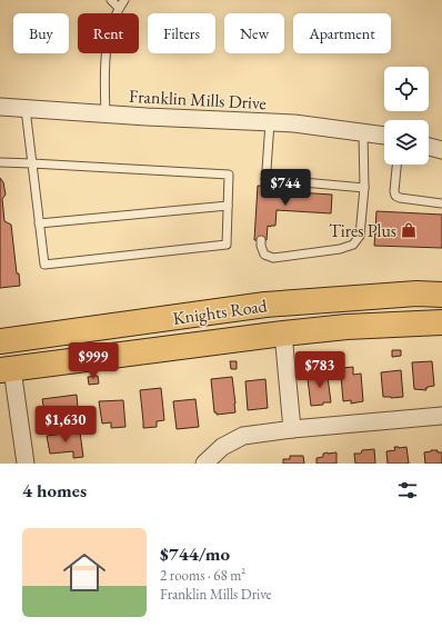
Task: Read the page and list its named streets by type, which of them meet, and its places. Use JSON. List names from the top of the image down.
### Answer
{
  "streets": {
    "main road": ["Knights Road"],
    "street": ["Franklin Mills Drive"]
  },
  "places": {
    "shop": ["Tires Plus"]
  },
  "page": {
    "chip": [
      "Buy",
      "Rent",
      "Filters",
      "New",
      "Apartment"
    ],
    "price": [
      "$744",
      "$999",
      "$783",
      "$1,630"
    ],
    "heading": "4 homes",
    "list": [
      {
        "name": "$744/mo",
        "note": "2 rooms · 68 m² · Franklin Mills Drive"
      }
    ]
  }
}
